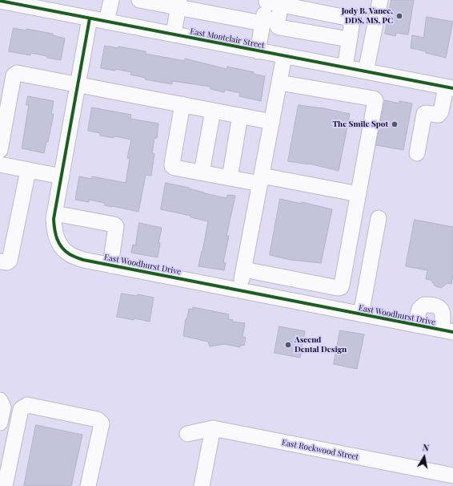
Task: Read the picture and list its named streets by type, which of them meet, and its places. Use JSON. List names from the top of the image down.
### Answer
{
  "streets": {
    "street": ["East Montclair Street", "East Woodhurst Drive", "East Rockwood Street"]
  },
  "crossings": [
    ["East Montclair Street", "East Woodhurst Drive"]
  ],
  "places": ["Jody B. Vance, DDS, MS, PC", "The Smile Spot", "Ascend Dental Design"],
  "north": "top"
}
